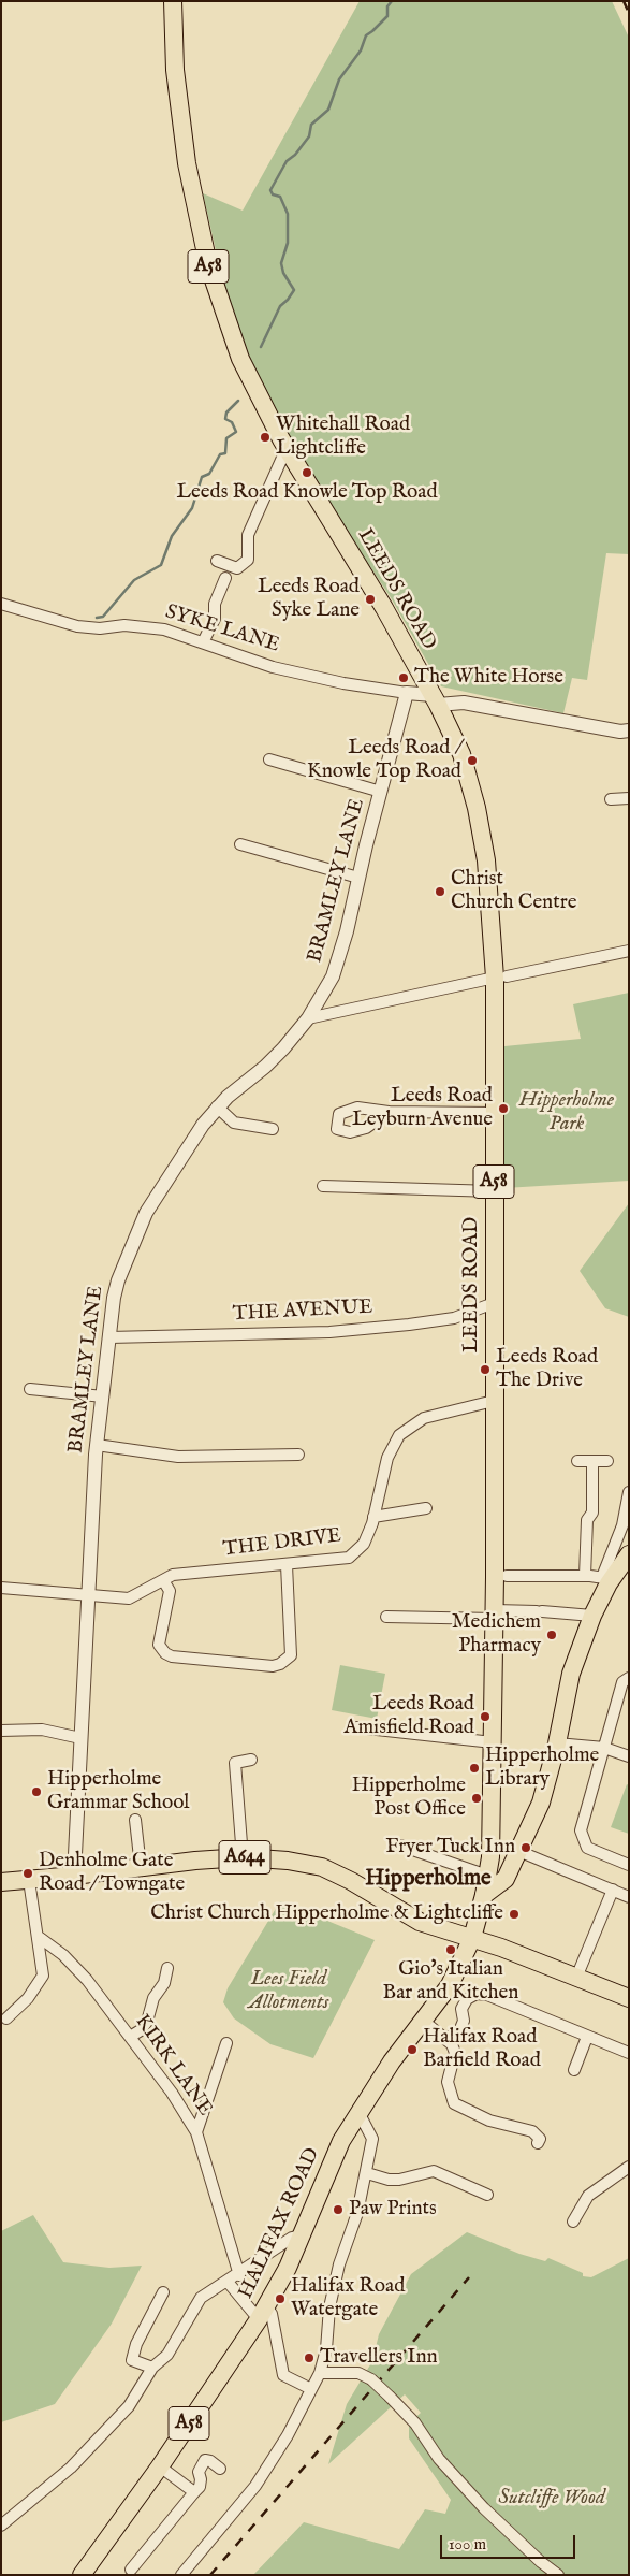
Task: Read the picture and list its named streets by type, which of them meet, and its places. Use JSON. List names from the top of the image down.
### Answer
{
  "streets": {
    "main road": [
      "A58",
      "LEEDS ROAD",
      "A644",
      "HALIFAX ROAD"
    ],
    "street": [
      "SYKE LANE",
      "BRAMLEY LANE",
      "THE AVENUE",
      "THE DRIVE",
      "KIRK LANE"
    ]
  },
  "crossings": [
    ["A58", "LEEDS ROAD"],
    ["LEEDS ROAD", "SYKE LANE"],
    ["LEEDS ROAD", "THE AVENUE"],
    ["LEEDS ROAD", "THE DRIVE"],
    ["LEEDS ROAD", "A644"],
    ["LEEDS ROAD", "HALIFAX ROAD"],
    ["SYKE LANE", "BRAMLEY LANE"],
    ["BRAMLEY LANE", "THE AVENUE"],
    ["BRAMLEY LANE", "THE DRIVE"],
    ["BRAMLEY LANE", "A644"],
    ["A644", "HALIFAX ROAD"]
  ],
  "districts": ["Hipperholme"],
  "parks": ["Hipperholme Park", "Lees Field Allotments", "Sutcliffe Wood"],
  "places": [
    "Whitehall Road Lightcliffe",
    "Leeds Road Knowle Top Road",
    "Leeds Road Syke Lane",
    "The White Horse",
    "Leeds Road / Knowle Top Road",
    "Christ Church Centre",
    "Leeds Road Leyburn Avenue",
    "Leeds Road The Drive",
    "Medichem Pharmacy",
    "Leeds Road Amisfield Road",
    "Hipperholme Library",
    "Hipperholme Grammar School",
    "Hipperholme Post Office",
    "Fryer Tuck Inn",
    "Denholme Gate Road / Towngate",
    "Christ Church Hipperholme & Lightcliffe",
    "Gio's Italian Bar and Kitchen",
    "Halifax Road Barfield Road",
    "Paw Prints",
    "Halifax Road Watergate",
    "Travellers Inn"
  ],
  "scale_bar": "100 m"
}
